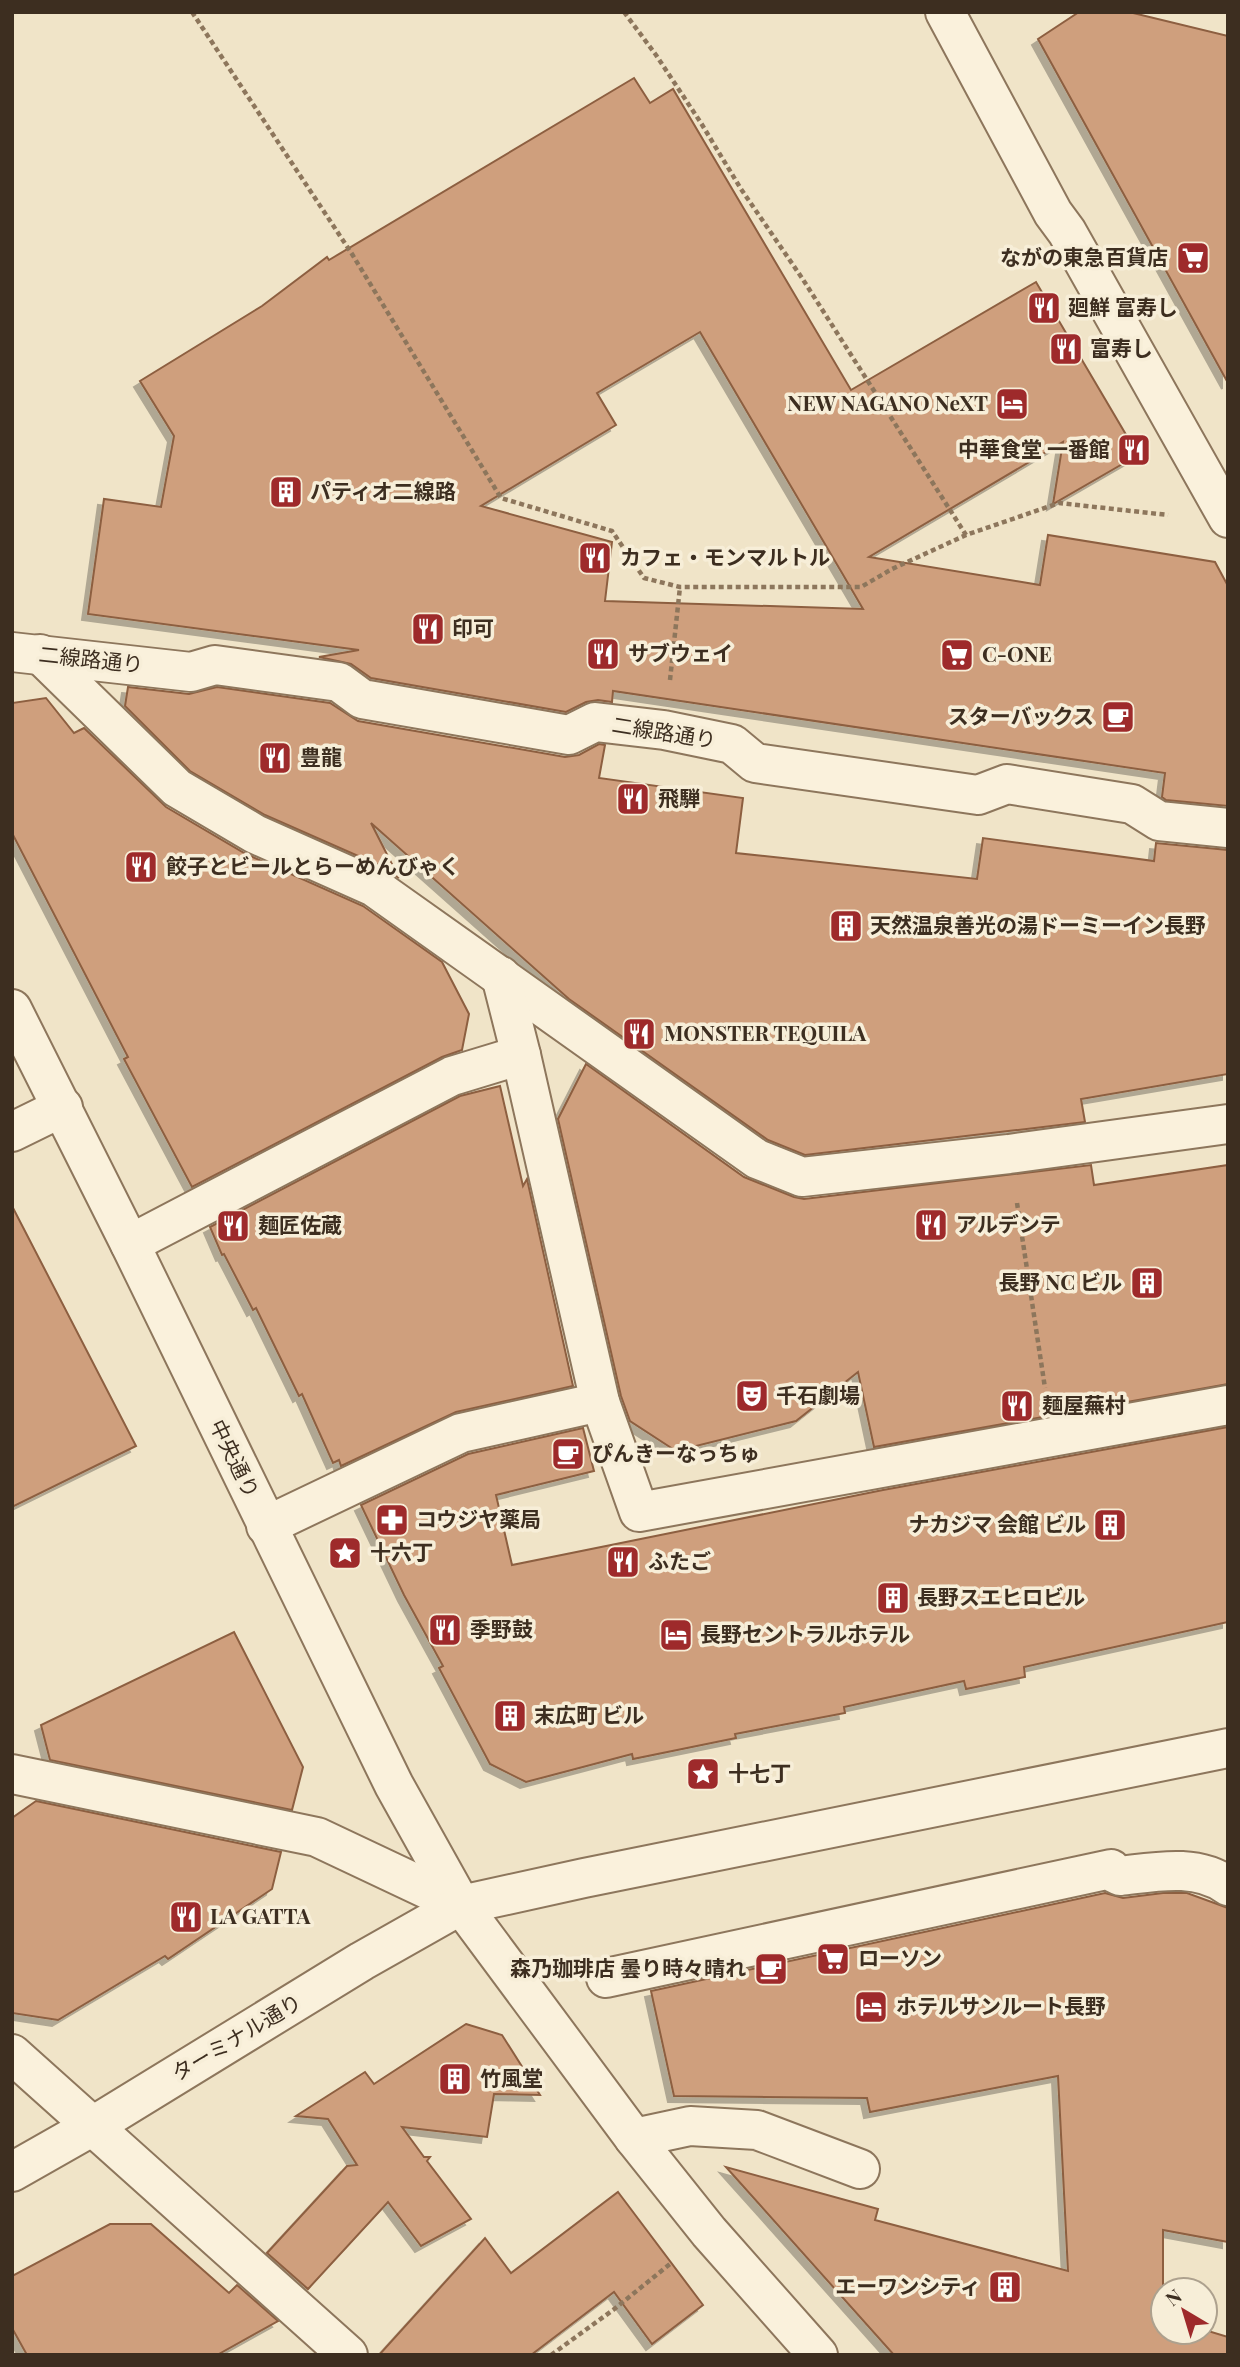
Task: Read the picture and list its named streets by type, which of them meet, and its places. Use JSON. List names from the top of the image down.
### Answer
{
  "streets": {
    "street": ["二線路通り", "中央通り", "ターミナル通り"]
  },
  "crossings": [
    ["中央通り", "ターミナル通り"]
  ],
  "places": {
    "supermarket": ["ながの東急百貨店", "C-ONE", "ローソン"],
    "restaurant": [
      "廻鮮 富寿し",
      "富寿し",
      "中華食堂 一番館",
      "カフェ・モンマルトル",
      "印可",
      "サブウェイ",
      "豊龍",
      "飛騨",
      "餃子とビールとらーめんびゃく",
      "MONSTER TEQUILA",
      "アルデンテ",
      "麺匠佐蔵",
      "麺屋蕪村",
      "ふたご",
      "季野鼓",
      "LA GATTA"
    ],
    "hotel": ["NEW NAGANO NeXT", "長野セントラルホテル", "ホテルサンルート長野"],
    "building": [
      "パティオ二線路",
      "天然温泉善光の湯ドーミーイン長野",
      "長野 NC ビル",
      "ナカジマ 会館 ビル",
      "長野スエヒロビル",
      "末広町 ビル",
      "竹風堂",
      "エーワンシティ"
    ],
    "cafe": ["スターバックス", "ぴんきーなっちゅ", "森乃珈琲店 曇り時々晴れ"],
    "theatre": ["千石劇場"],
    "pharmacy": ["コウジヤ薬局"],
    "place": ["十六丁", "十七丁"]
  },
  "north": "top left"
}
